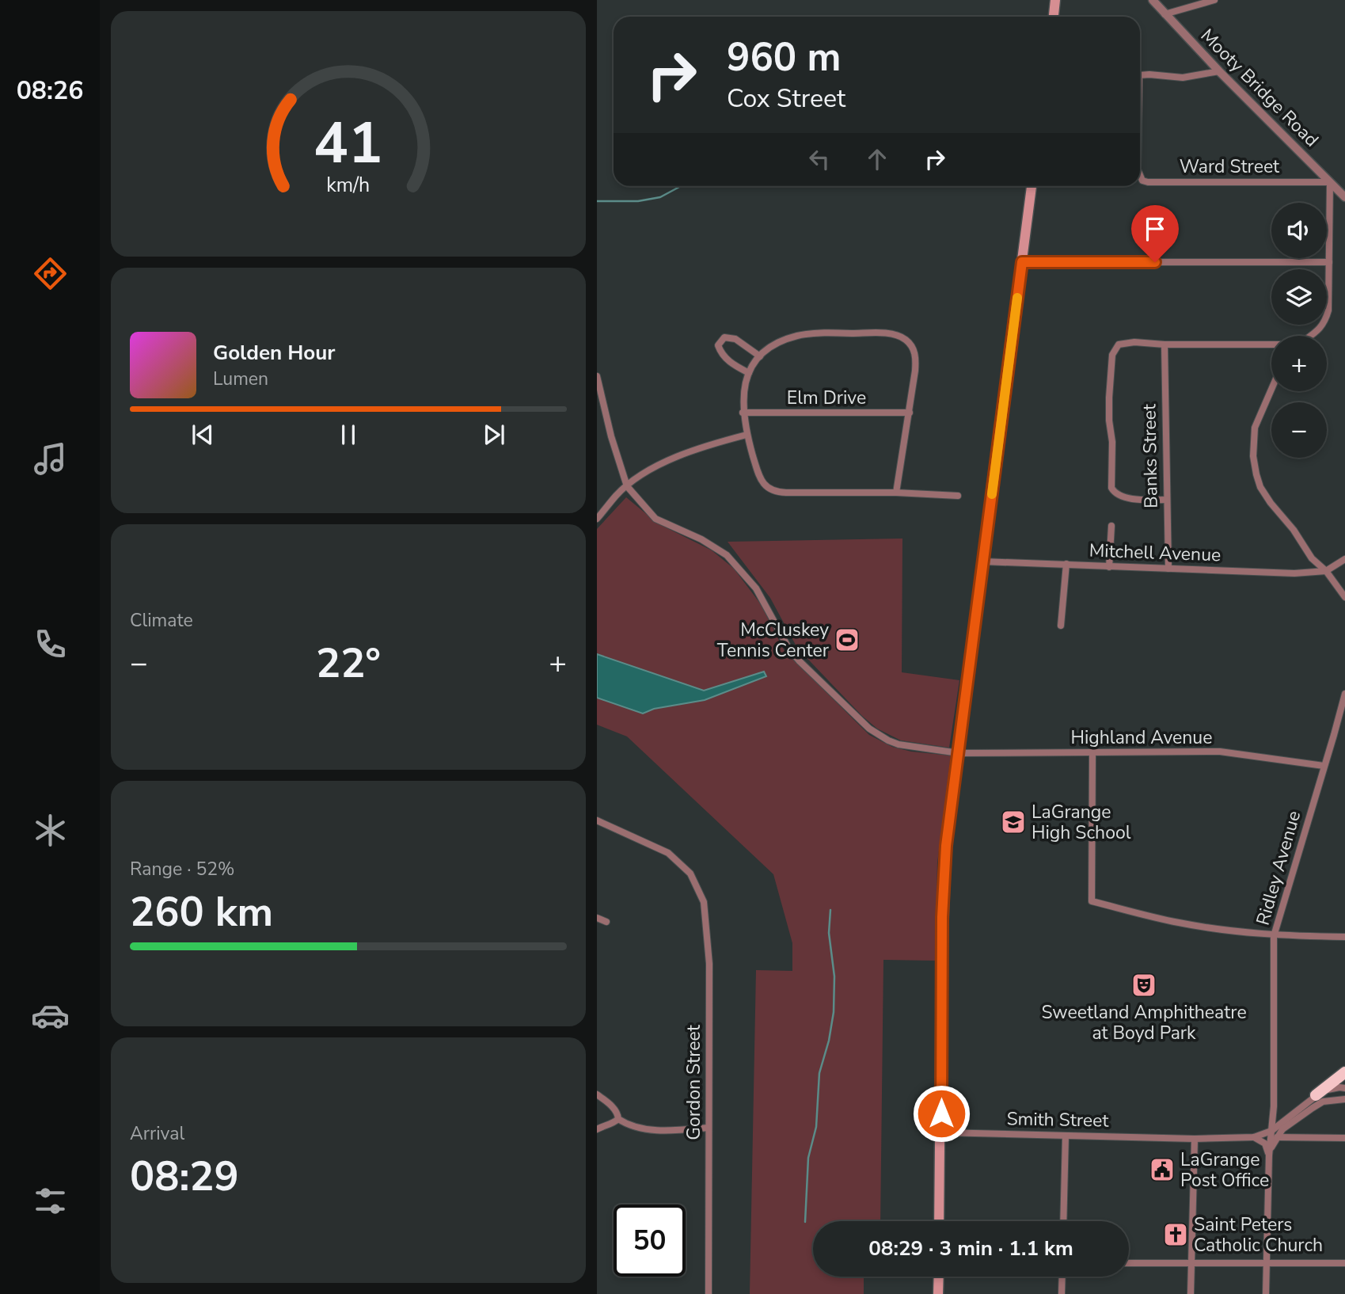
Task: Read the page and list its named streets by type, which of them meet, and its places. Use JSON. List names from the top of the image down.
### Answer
{
  "streets": {
    "street": [
      "Mooty Bridge Road",
      "Ward Street",
      "Elm Drive",
      "Banks Street",
      "Mitchell Avenue",
      "Highland Avenue",
      "Ridley Avenue",
      "Gordon Street",
      "Smith Street"
    ]
  },
  "crossings": [
    ["Mooty Bridge Road", "Ward Street"],
    ["Banks Street", "Mitchell Avenue"],
    ["Highland Avenue", "Ridley Avenue"],
    ["Ridley Avenue", "Smith Street"]
  ],
  "places": {
    "sports": ["McCluskey Tennis Center"],
    "school or university": ["LaGrange High School"],
    "theatre": ["Sweetland Amphitheatre at Boyd Park"],
    "public building": ["LaGrange Post Office"],
    "church": ["Saint Peters Catholic Church"]
  },
  "page": {
    "tabs": "08:26",
    "turn": ["960 m", "Cox Street"],
    "map_buttons": ["+", "−"],
    "song": ["Golden Hour", "Lumen"],
    "tile": [
      "Climate",
      ["Range · 52%", "260 km"],
      ["Arrival", "08:29"]
    ],
    "heat": ["−", "22°", "+"],
    "limit": "50",
    "trip": "08:29 · 3 min · 1.1 km",
    "gauge": ["41", "km/h"]
  }
}
